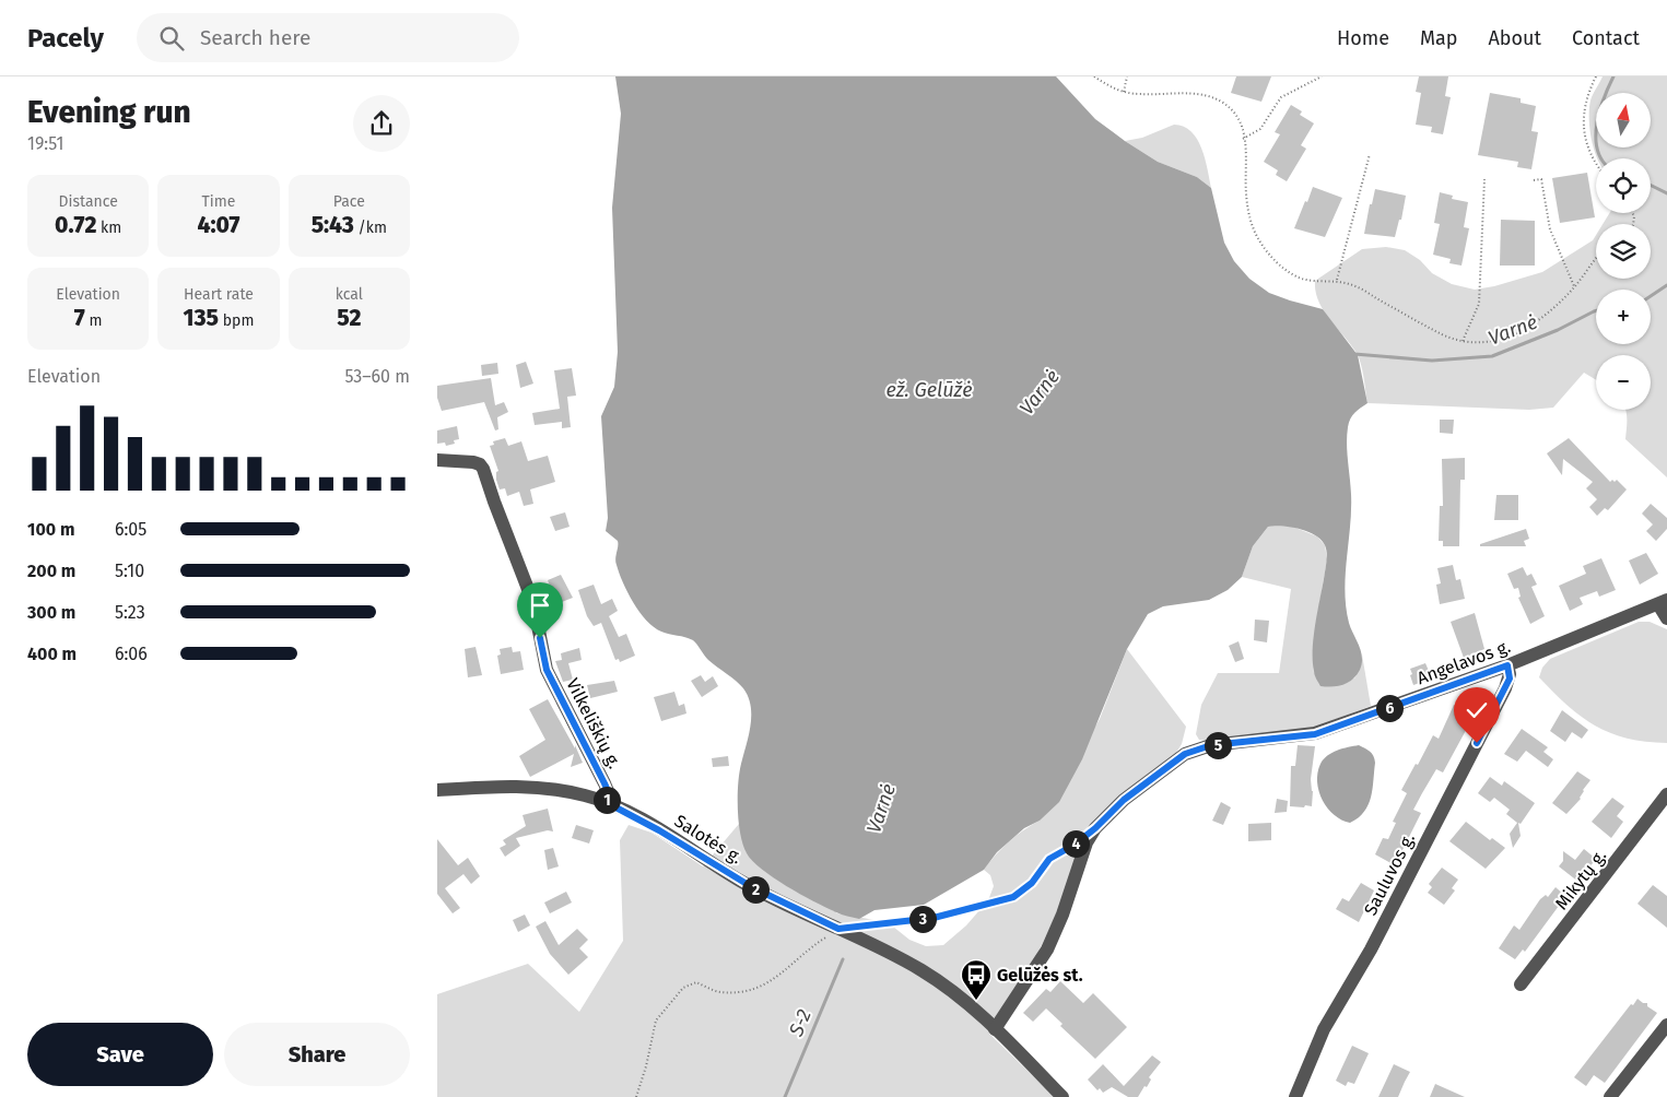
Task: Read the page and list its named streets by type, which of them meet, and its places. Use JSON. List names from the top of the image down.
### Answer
{
  "streets": {
    "street": [
      "Angelavos g.",
      "Vilkeliškių g.",
      "Salotės g.",
      "Sauluvos g.",
      "Mikytų g."
    ]
  },
  "crossings": [
    ["Angelavos g.", "Salotės g."],
    ["Angelavos g.", "Sauluvos g."],
    ["Vilkeliškių g.", "Salotės g."]
  ],
  "water": ["Varnė", "ež. Gelūžė", "S-2"],
  "places": {
    "bus stop": ["Gelūžės st."]
  },
  "north": "top",
  "page": {
    "header": "Pacely",
    "search": "Search here",
    "nav": [
      "Home",
      "Map",
      "About",
      "Contact"
    ],
    "heading": ["Evening run", "19:51"],
    "map_buttons": ["+", "−"],
    "stats": [
      ["Distance", "0.72 km"],
      ["Time", "4:07"],
      ["Pace", "5:43 /km"],
      ["Elevation", "7 m"],
      ["Heart rate", "135 bpm"],
      ["kcal", "52"]
    ],
    "chart": ["Elevation", "53–60 m"],
    "list": [
      {
        "name": "100 m",
        "note": "6:05"
      },
      {
        "name": "200 m",
        "note": "5:10"
      },
      {
        "name": "300 m",
        "note": "5:23"
      },
      {
        "name": "400 m",
        "note": "6:06"
      }
    ],
    "pins": [
      "6",
      "5",
      "1",
      "4",
      "2",
      "3"
    ],
    "buttons": ["Save", "Share"]
  }
}
